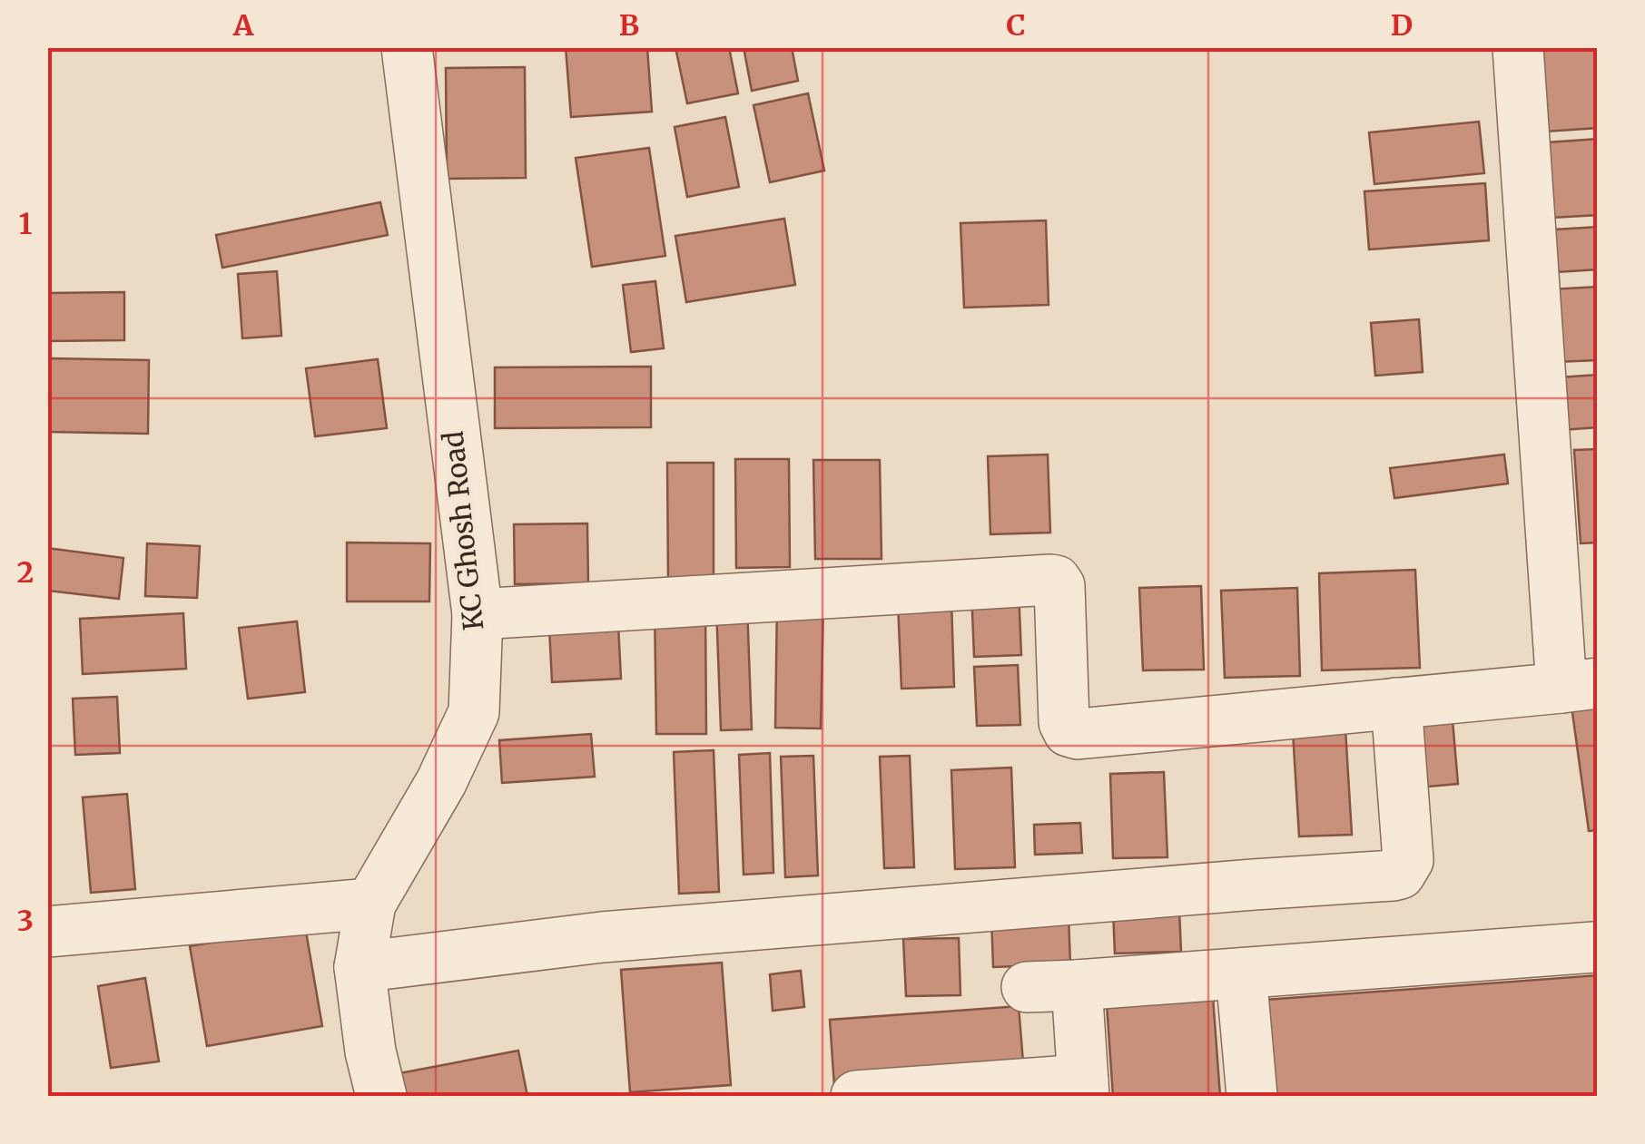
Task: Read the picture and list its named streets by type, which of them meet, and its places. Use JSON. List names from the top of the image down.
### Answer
{
  "streets": {
    "street": ["KC Ghosh Road"]
  },
  "grid": {
    "columns": [
      "A",
      "B",
      "C",
      "D"
    ],
    "rows": ["1", "2", "3"]
  }
}
